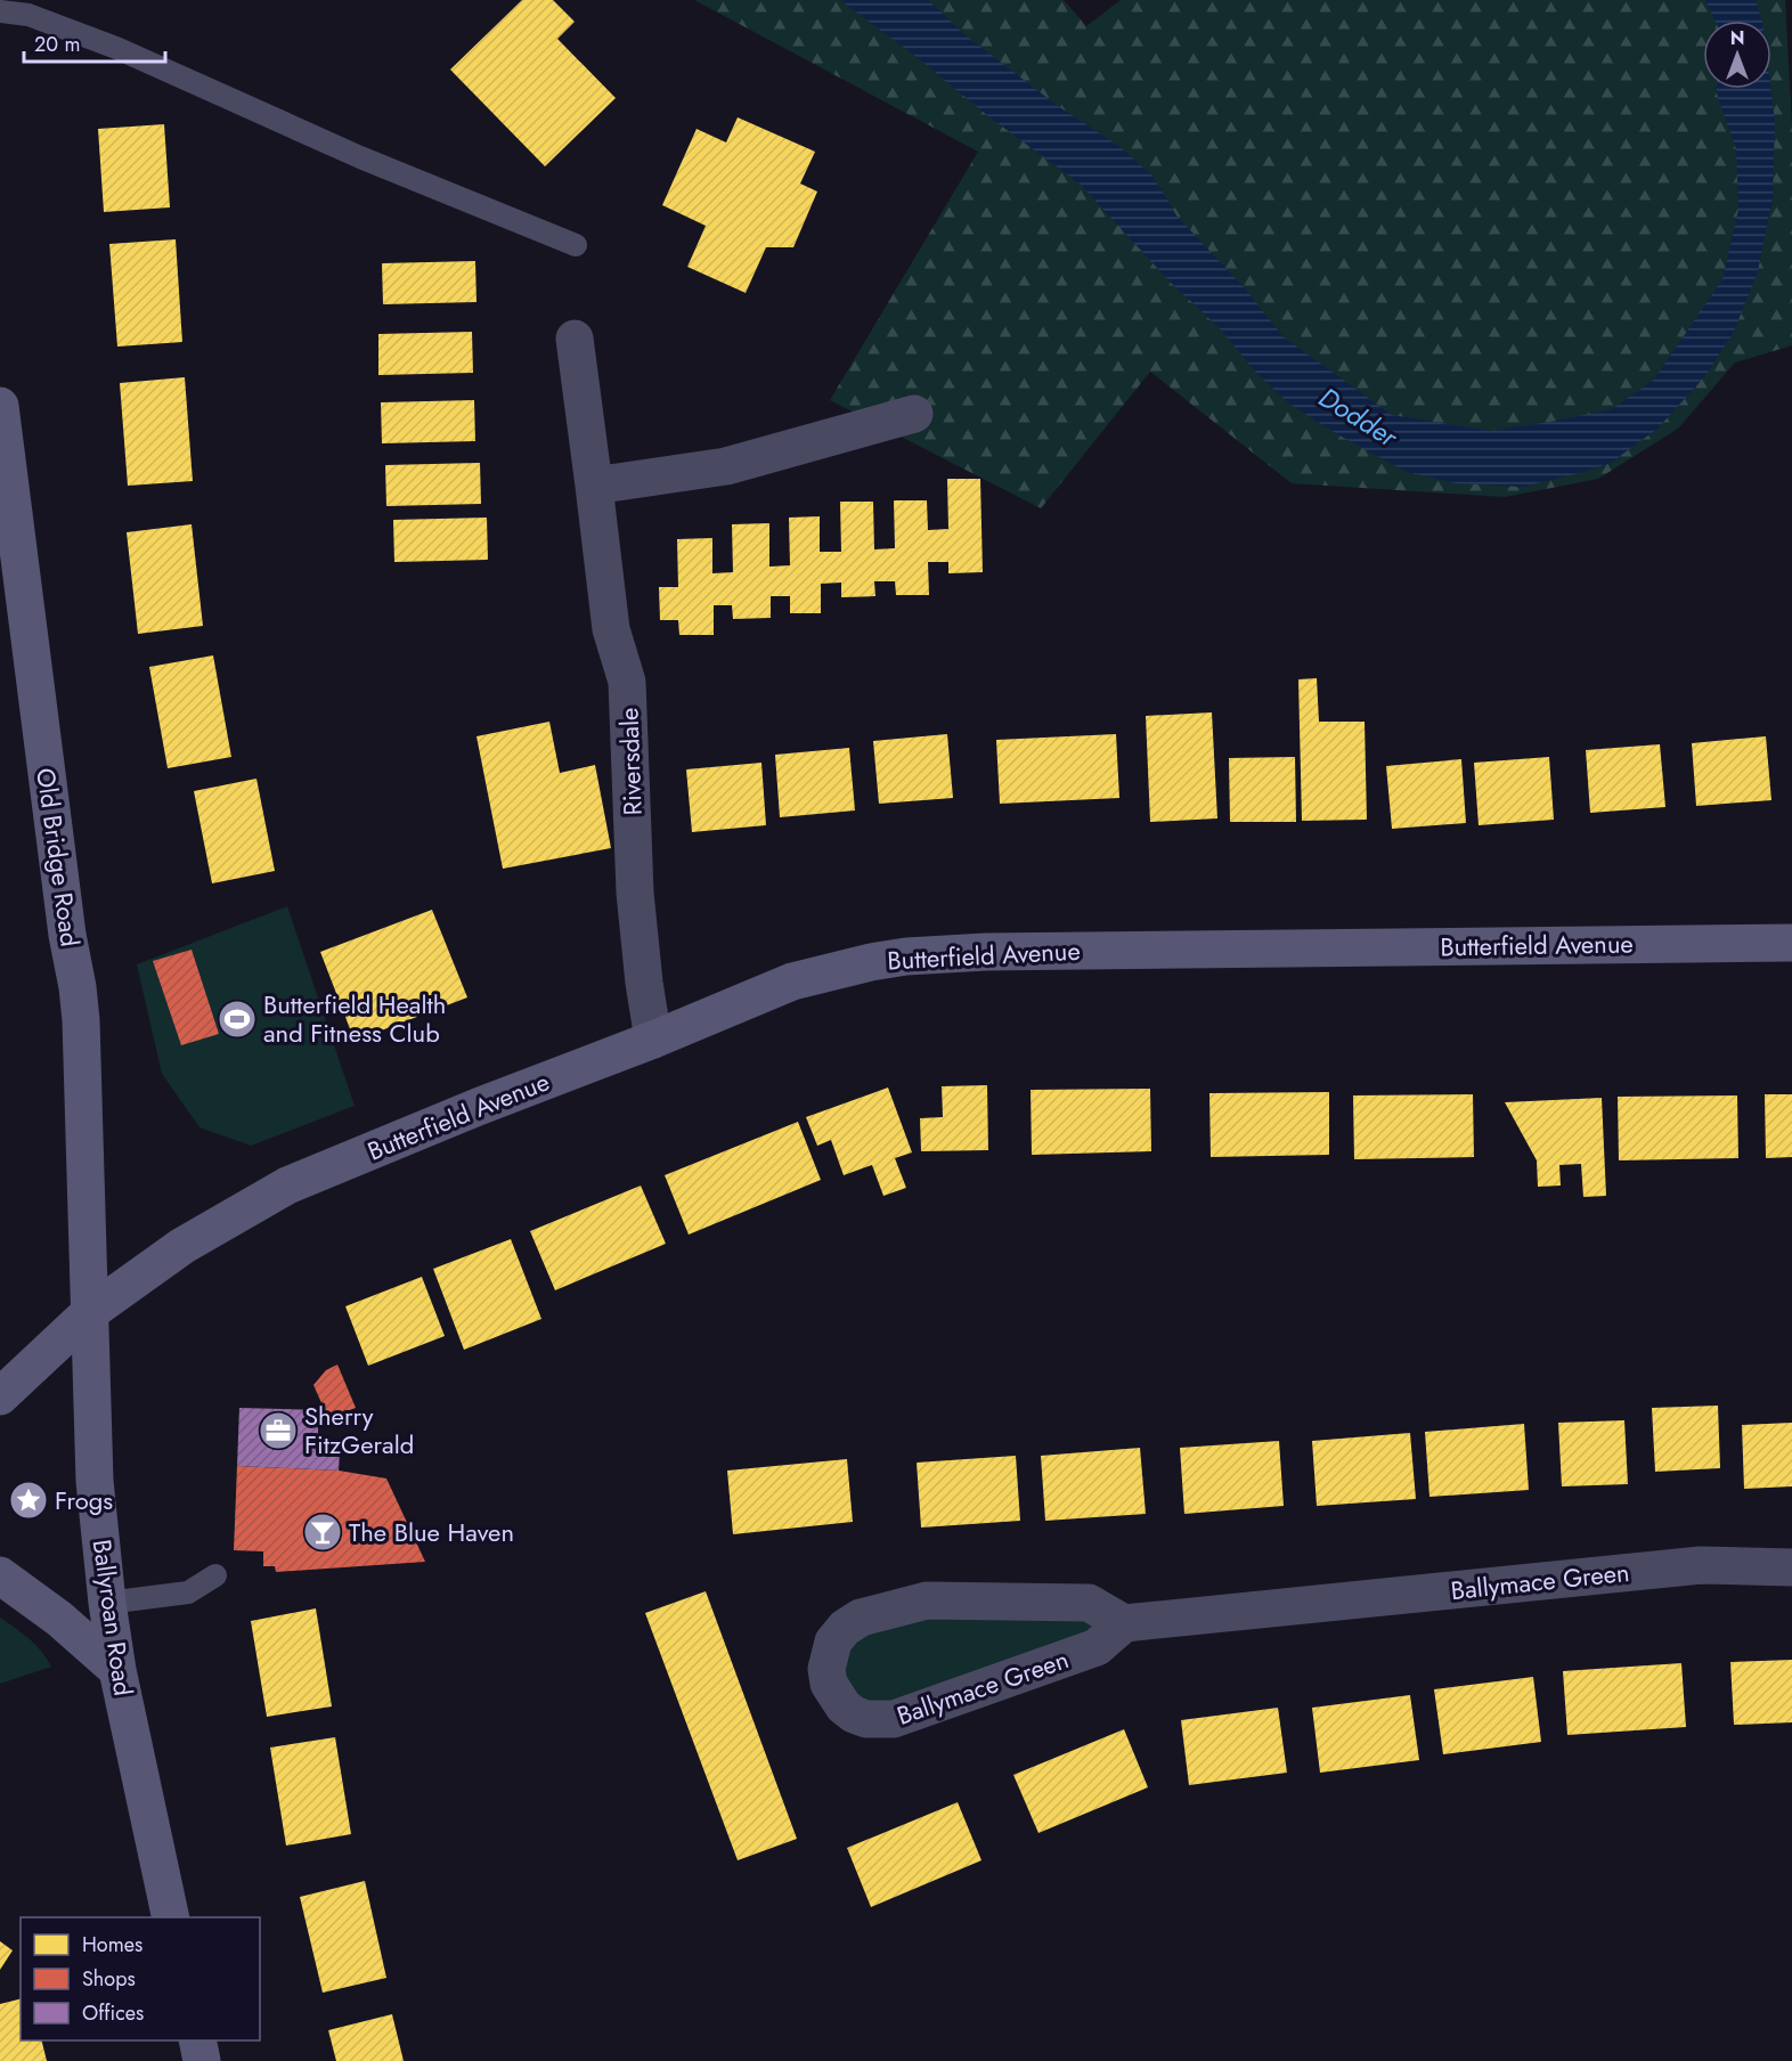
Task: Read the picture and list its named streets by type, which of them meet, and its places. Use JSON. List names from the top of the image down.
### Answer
{
  "streets": {
    "main road": ["Old Bridge Road", "Butterfield Avenue", "Ballyroan Road"],
    "street": ["Riversdale", "Ballymace Green"]
  },
  "crossings": [
    ["Riversdale", "Butterfield Avenue"],
    ["Old Bridge Road", "Butterfield Avenue"],
    ["Old Bridge Road", "Ballyroan Road"],
    ["Butterfield Avenue", "Ballyroan Road"]
  ],
  "water": ["Dodder"],
  "places": {
    "sports": ["Butterfield Health and Fitness Club"],
    "office": ["Sherry FitzGerald"],
    "place": ["Frogs"],
    "bar": ["The Blue Haven"]
  },
  "legend": ["Homes", "Shops", "Offices"],
  "scale_bar": "20 m",
  "north": "top"
}
